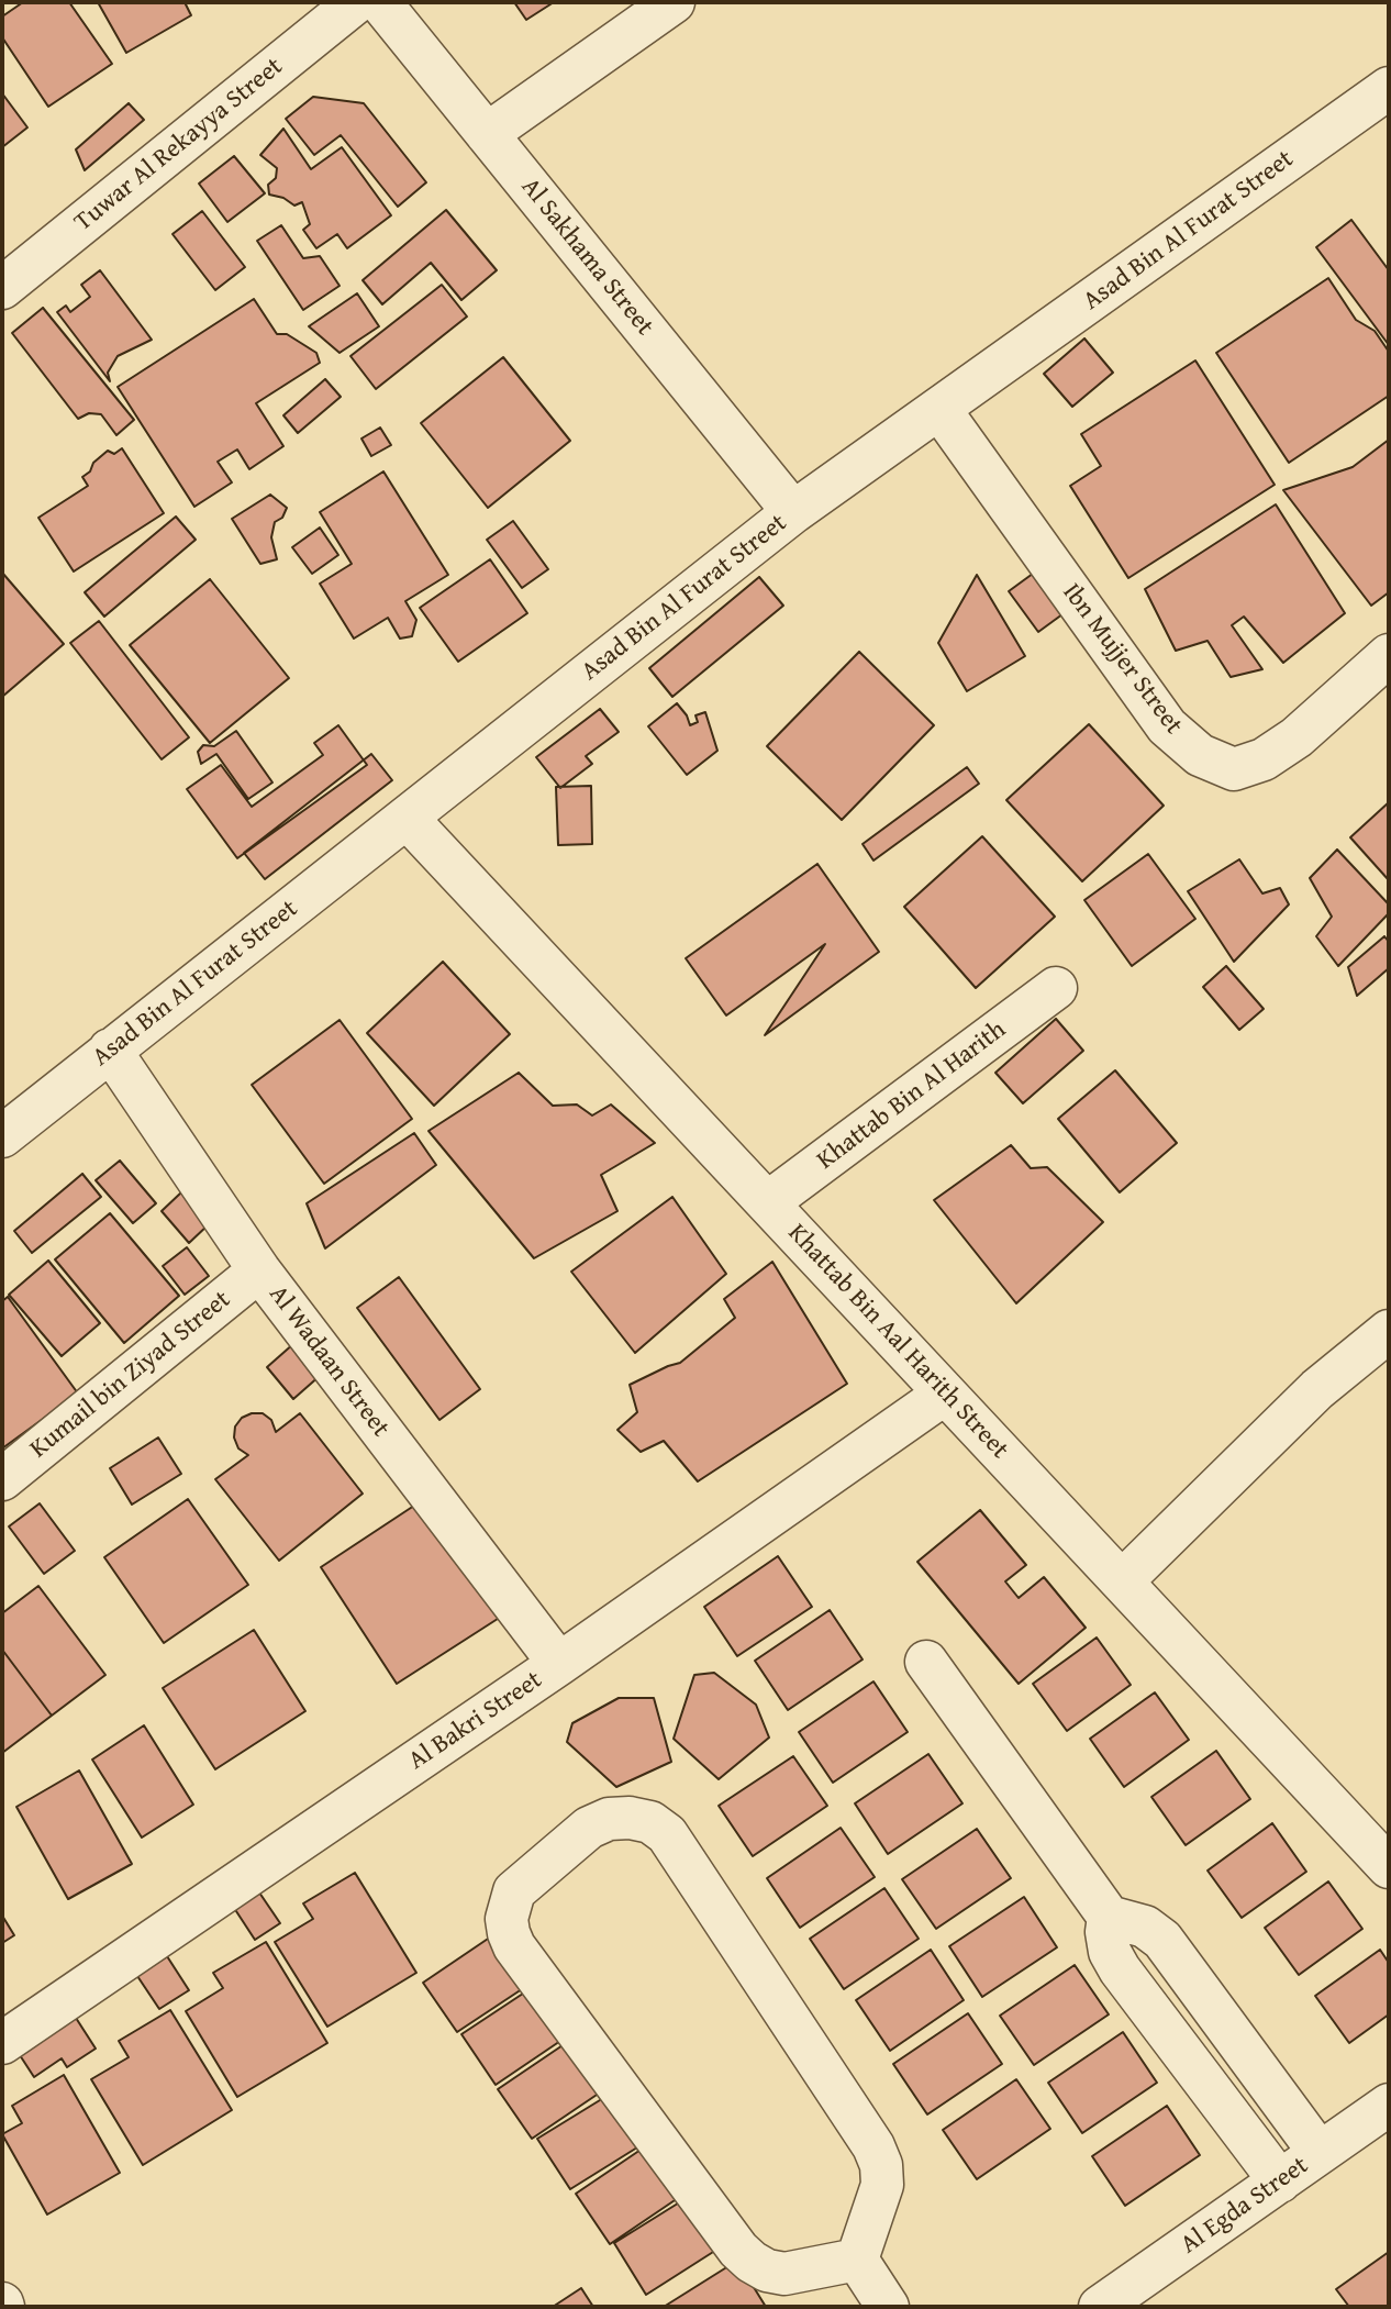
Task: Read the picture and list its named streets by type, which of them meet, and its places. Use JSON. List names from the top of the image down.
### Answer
{
  "streets": {
    "street": [
      "Tuwar Al Rekayya Street",
      "Asad Bin Al Furat Street",
      "Al Sakhama Street",
      "Ibn Mujjer Street",
      "Khattab Bin Al Harith",
      "Khattab Bin Aal Harith Street",
      "Al Wadaan Street",
      "Kumail bin Ziyad Street",
      "Al Bakri Street",
      "Al Egda Street"
    ]
  },
  "crossings": [
    ["Asad Bin Al Furat Street", "Al Sakhama Street"],
    ["Asad Bin Al Furat Street", "Ibn Mujjer Street"],
    ["Asad Bin Al Furat Street", "Khattab Bin Aal Harith Street"],
    ["Asad Bin Al Furat Street", "Al Wadaan Street"],
    ["Khattab Bin Al Harith", "Khattab Bin Aal Harith Street"],
    ["Khattab Bin Aal Harith Street", "Al Bakri Street"],
    ["Al Wadaan Street", "Kumail bin Ziyad Street"],
    ["Al Wadaan Street", "Al Bakri Street"]
  ]
}
